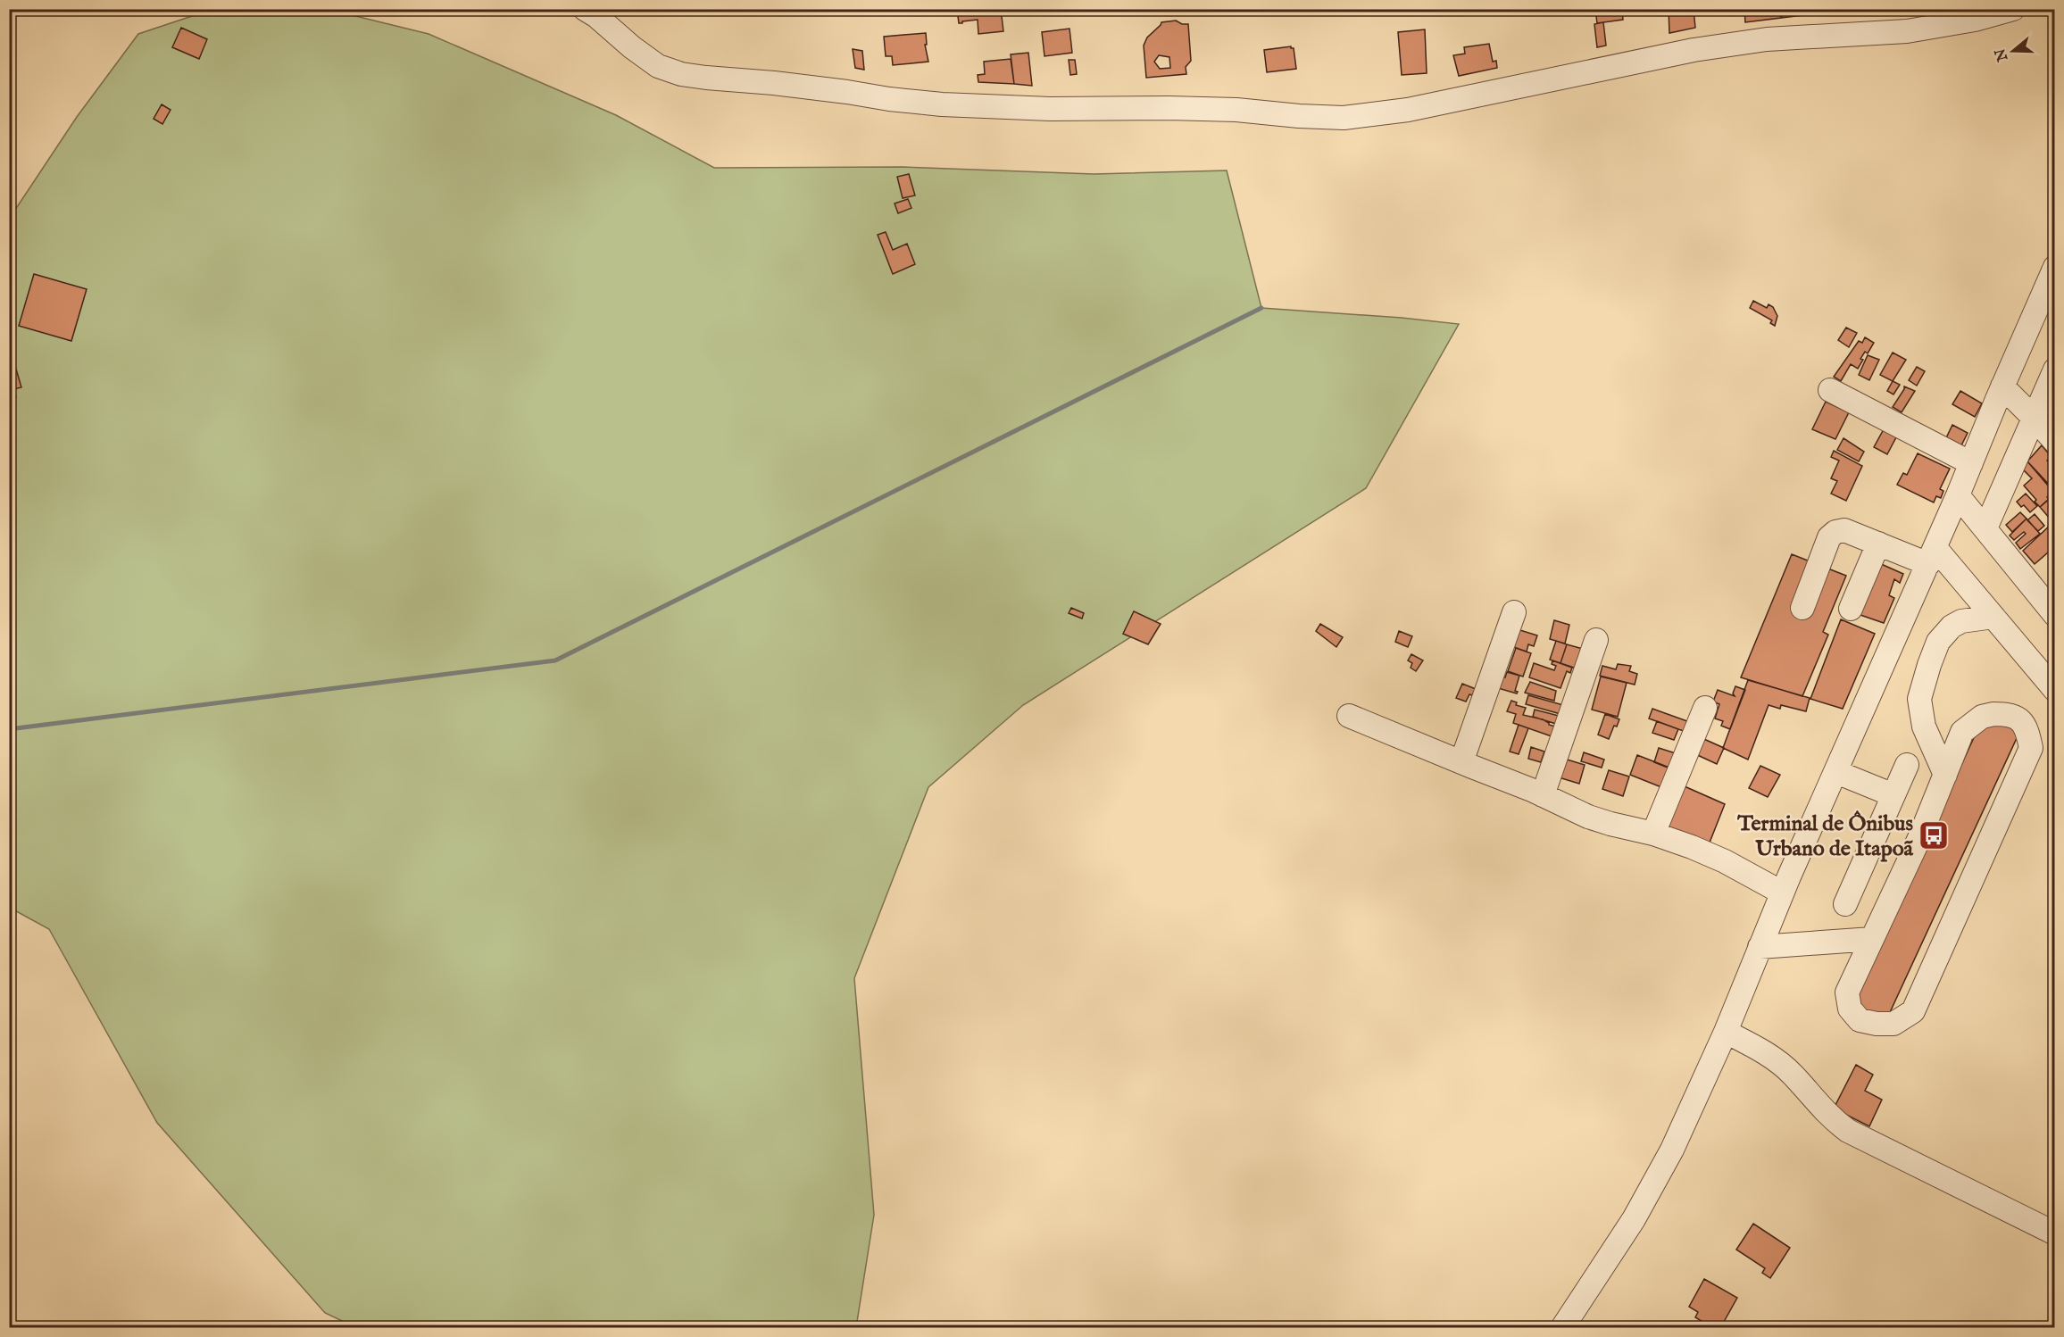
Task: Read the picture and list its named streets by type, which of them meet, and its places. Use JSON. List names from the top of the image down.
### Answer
{
  "places": {
    "bus stop": ["Terminal de Ônibus Urbano de Itapoã"]
  },
  "north": "left"
}
